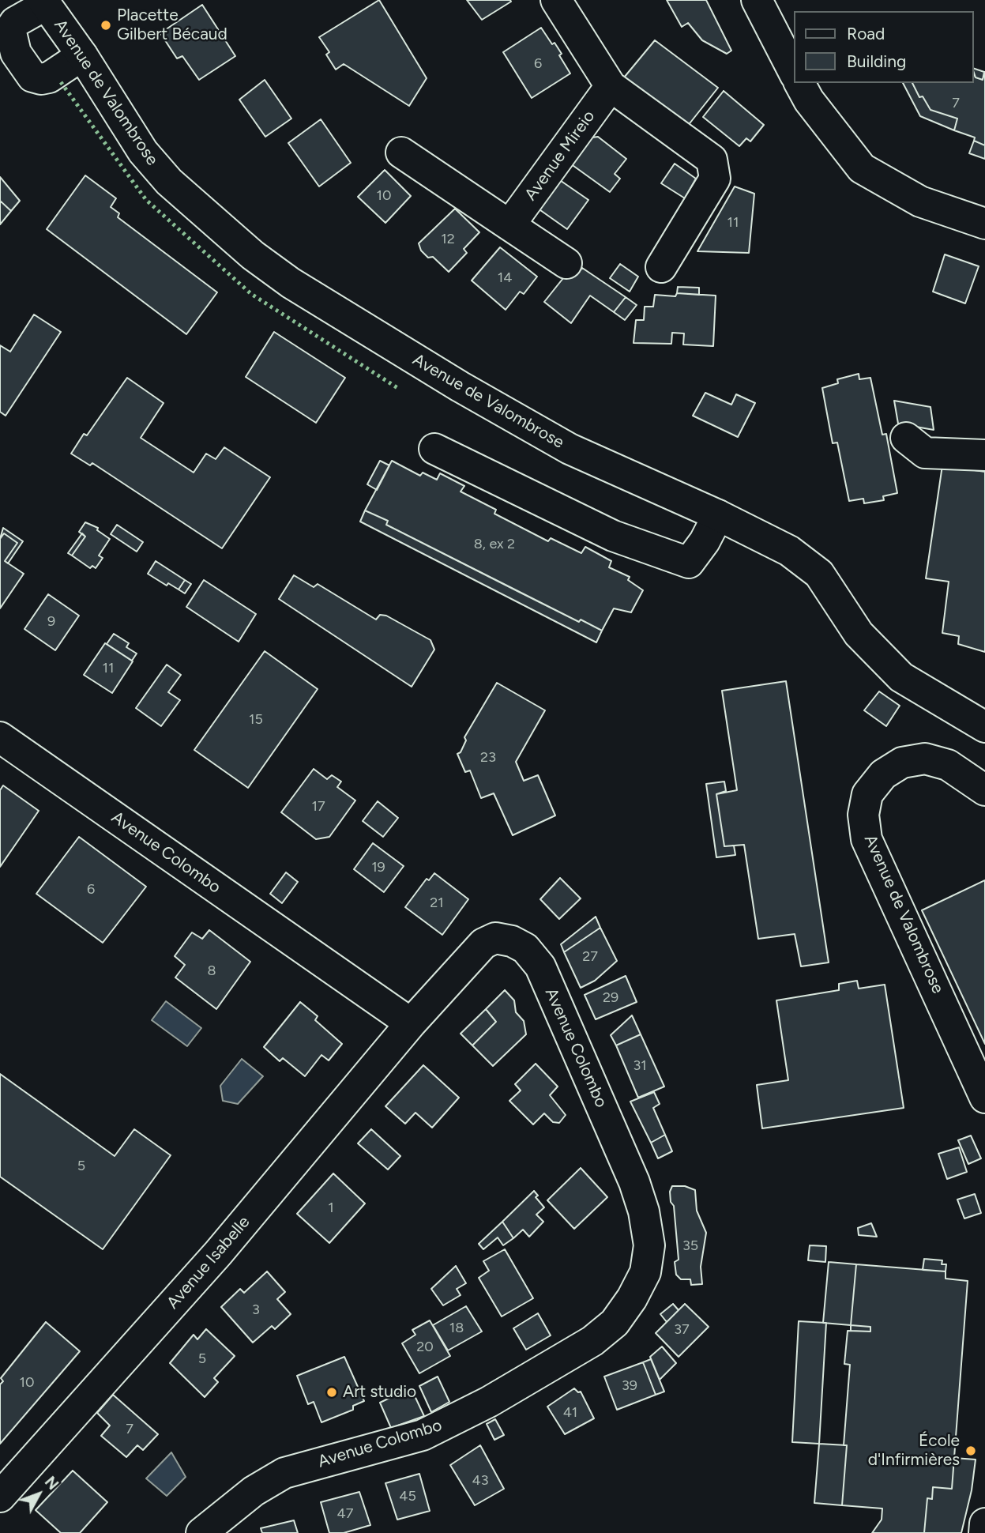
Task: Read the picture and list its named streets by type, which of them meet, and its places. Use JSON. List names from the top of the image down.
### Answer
{
  "streets": {
    "street": [
      "Avenue de Valombrose",
      "Avenue Mireio",
      "Avenue Colombo",
      "Avenue Isabelle"
    ]
  },
  "crossings": [
    ["Avenue Colombo", "Avenue Isabelle"]
  ],
  "places": ["Placette Gilbert Bécaud", "Art studio", "École d'Infirmières"],
  "house_numbers": [
    "6",
    "7",
    "10",
    "11",
    "12",
    "14",
    "8, ex 2",
    "9",
    "11",
    "15",
    "23",
    "17",
    "19",
    "6",
    "21",
    "27",
    "8",
    "29",
    "31",
    "5",
    "1",
    "35",
    "3",
    "18",
    "37",
    "20",
    "5",
    "10",
    "39",
    "41",
    "7",
    "43",
    "45",
    "47"
  ],
  "legend": ["Road", "Building"],
  "north": "top right"
}
